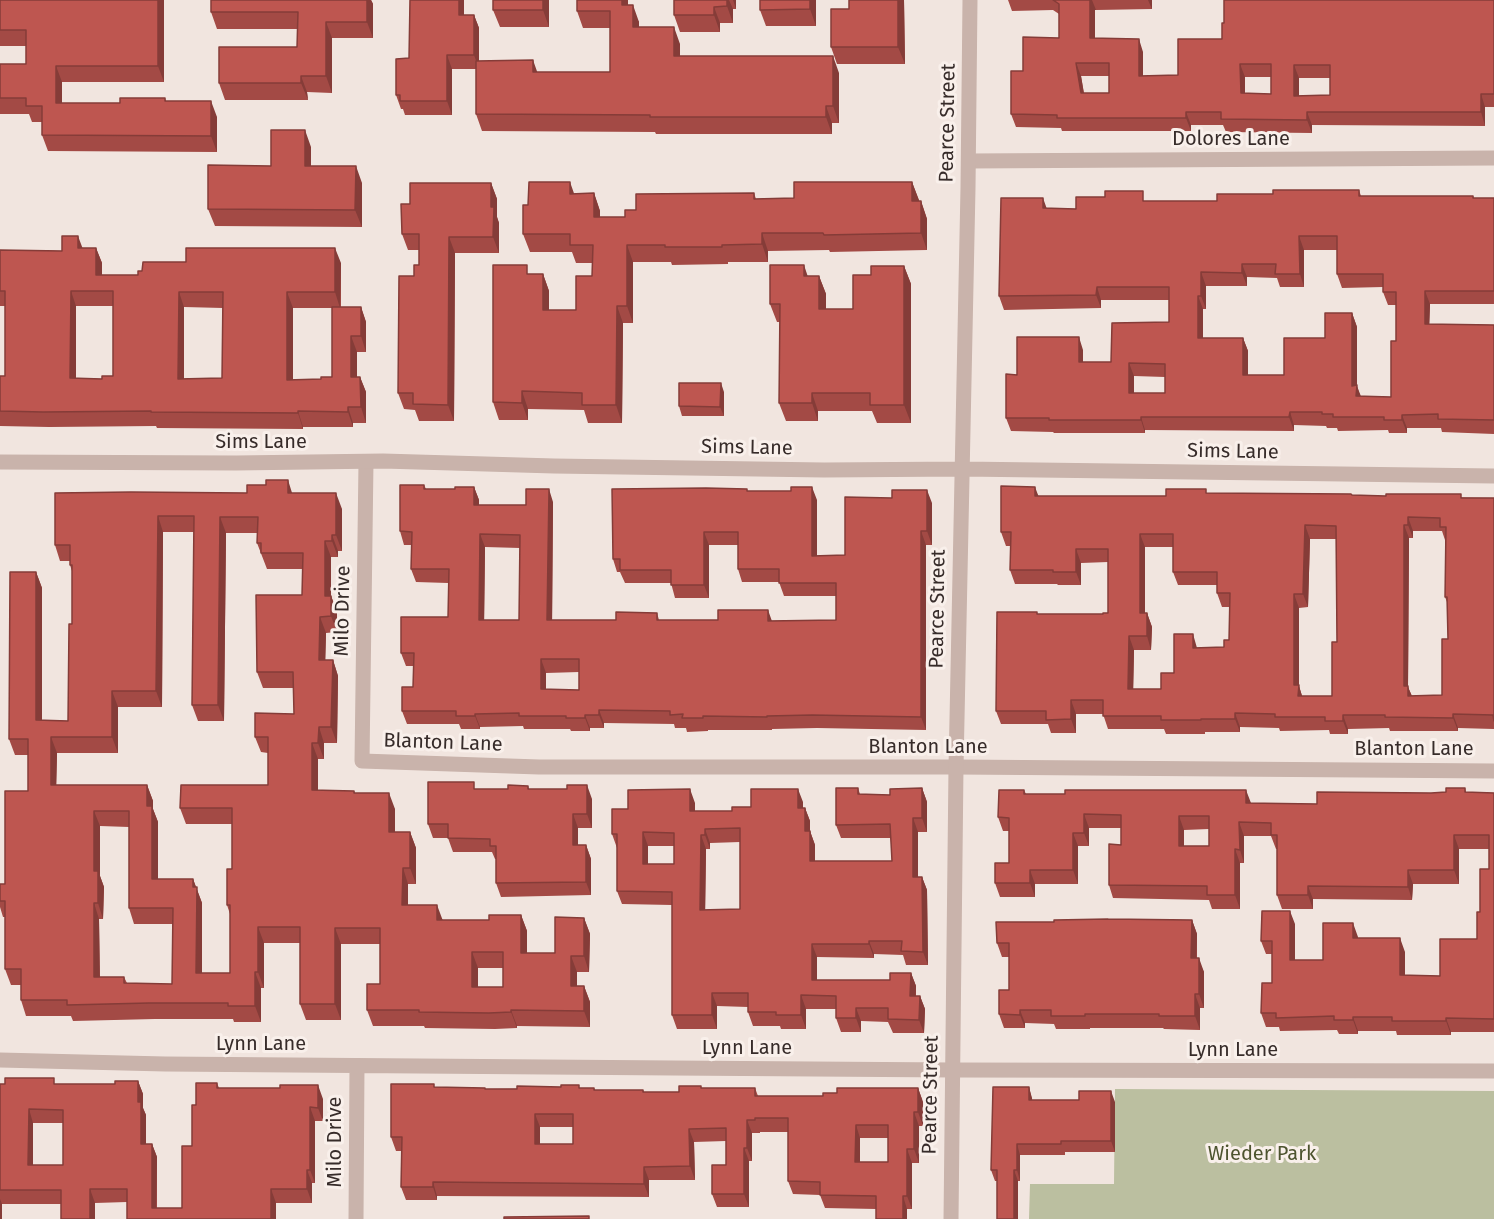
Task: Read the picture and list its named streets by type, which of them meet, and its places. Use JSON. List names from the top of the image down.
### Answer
{
  "streets": {
    "street": [
      "Pearce Street",
      "Dolores Lane",
      "Sims Lane",
      "Milo Drive",
      "Blanton Lane",
      "Lynn Lane"
    ]
  },
  "crossings": [
    ["Pearce Street", "Dolores Lane"],
    ["Pearce Street", "Sims Lane"],
    ["Pearce Street", "Blanton Lane"],
    ["Pearce Street", "Lynn Lane"],
    ["Sims Lane", "Milo Drive"],
    ["Milo Drive", "Blanton Lane"],
    ["Milo Drive", "Lynn Lane"]
  ],
  "parks": ["Wieder Park"]
}
